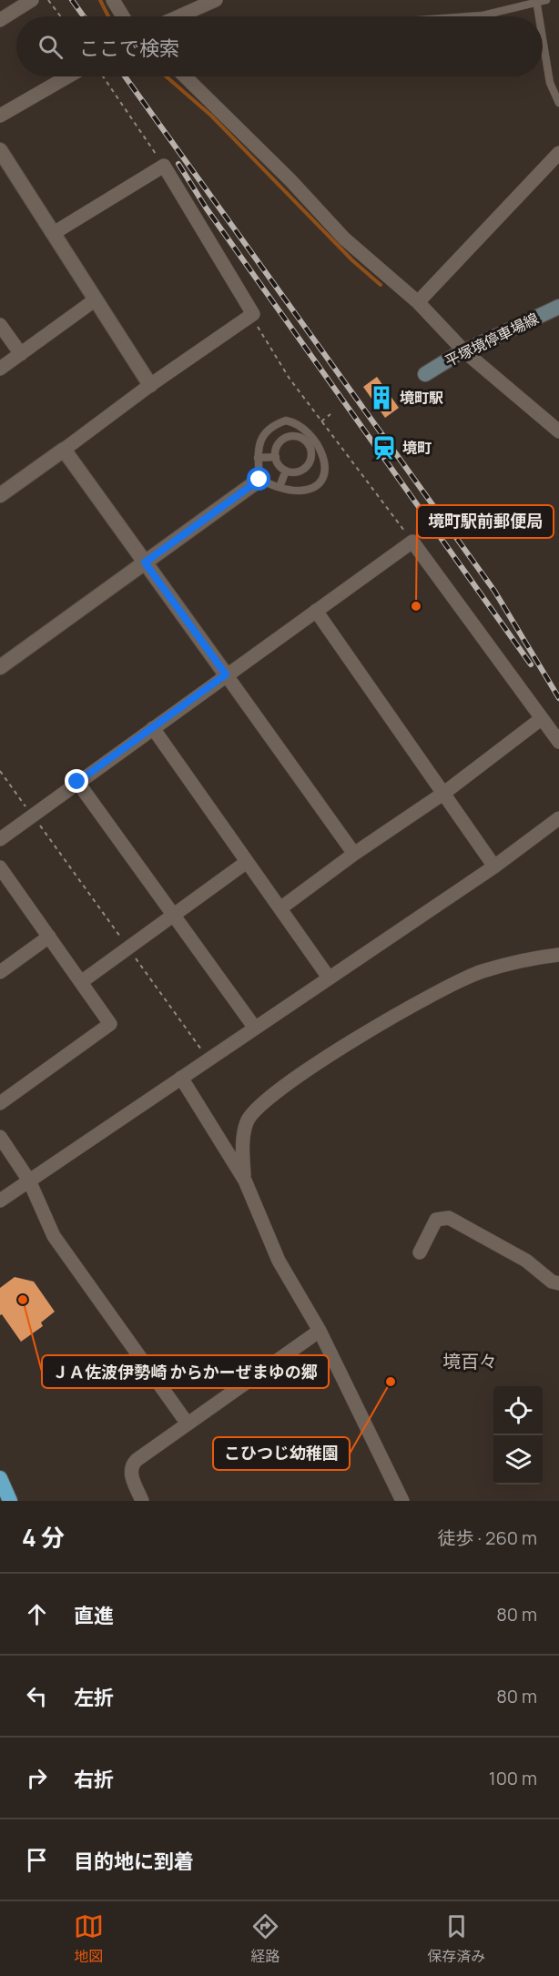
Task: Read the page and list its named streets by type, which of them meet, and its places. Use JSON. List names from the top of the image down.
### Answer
{
  "streets": {
    "main road": ["平塚境停車場線"]
  },
  "districts": ["境百々"],
  "places": {
    "building": ["境町駅"],
    "station": ["境町"],
    "other": ["境町駅前郵便局", "ＪＡ佐波伊勢崎 からかーぜまゆの郷", "こひつじ幼稚園"]
  },
  "page": {
    "search": "ここで検索",
    "heading": ["4 分", "徒歩 · 260 m"],
    "list": [
      ["直進", "80 m"],
      ["左折", "80 m"],
      ["右折", "100 m"],
      "目的地に到着"
    ],
    "nav": ["地図", "経路", "保存済み"]
  }
}
